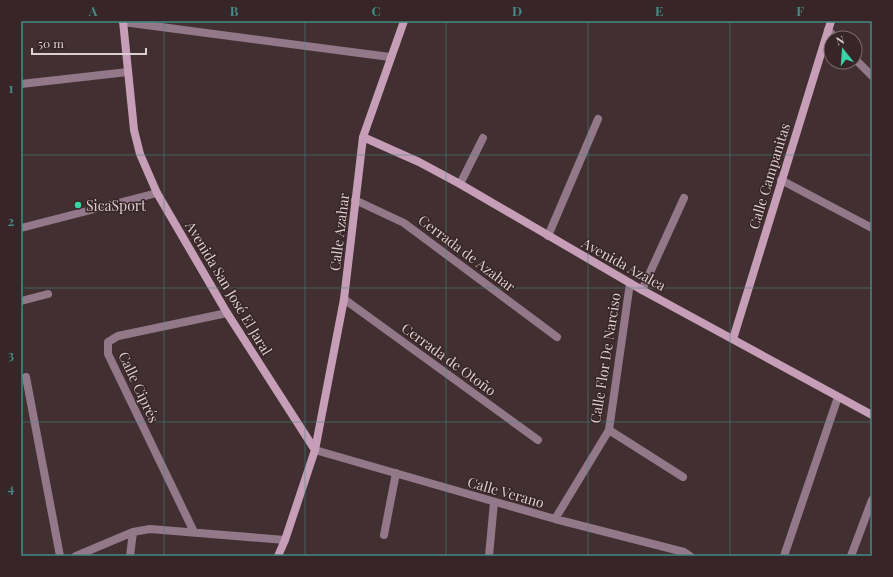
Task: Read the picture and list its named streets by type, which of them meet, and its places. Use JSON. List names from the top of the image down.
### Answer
{
  "streets": {
    "street": [
      "Calle Campanitas",
      "Calle Azahar",
      "Cerrada de Azahar",
      "Avenida Azalea",
      "Avenida San José El Jaral",
      "Calle Flor De Narciso",
      "Cerrada de Otoño",
      "Calle Ciprés",
      "Calle Verano"
    ]
  },
  "crossings": [
    ["Calle Campanitas", "Avenida Azalea"],
    ["Calle Azahar", "Cerrada de Azahar"],
    ["Calle Azahar", "Avenida Azalea"],
    ["Calle Azahar", "Avenida San José El Jaral"],
    ["Calle Azahar", "Cerrada de Otoño"],
    ["Calle Azahar", "Calle Verano"],
    ["Avenida Azalea", "Calle Flor De Narciso"],
    ["Avenida San José El Jaral", "Calle Ciprés"],
    ["Avenida San José El Jaral", "Calle Verano"],
    ["Calle Flor De Narciso", "Calle Verano"]
  ],
  "places": ["SicaSport"],
  "scale_bar": "50 m",
  "north": "top",
  "grid": {
    "columns": [
      "A",
      "B",
      "C",
      "D",
      "E",
      "F"
    ],
    "rows": [
      "1",
      "2",
      "3",
      "4"
    ]
  }
}
